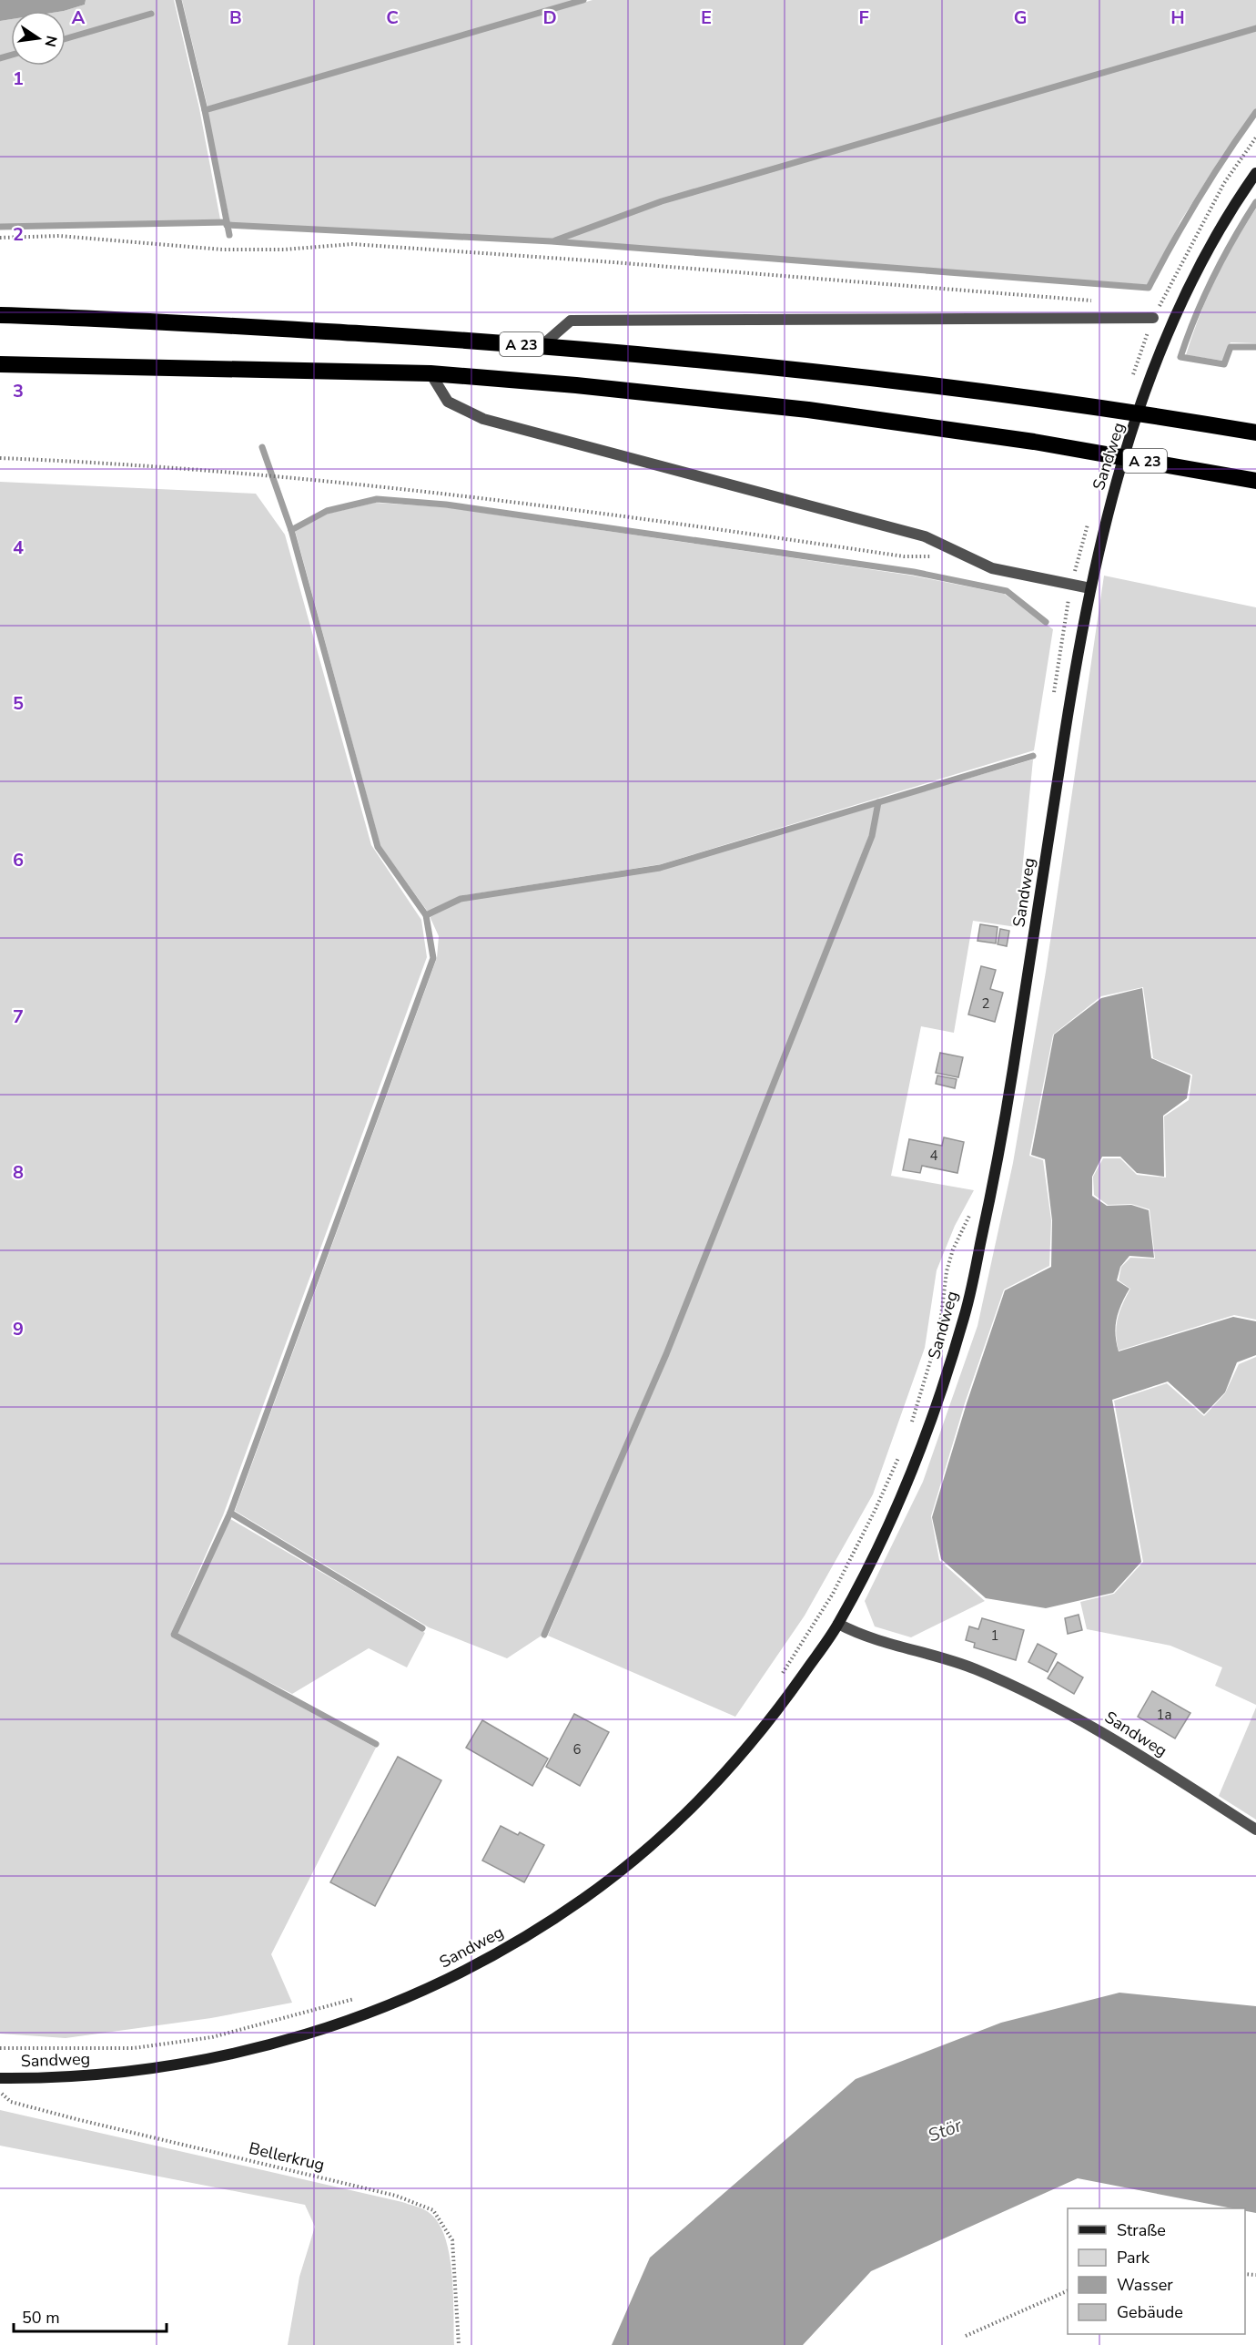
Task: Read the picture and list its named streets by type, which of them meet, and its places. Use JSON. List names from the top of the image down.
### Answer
{
  "streets": {
    "highway": ["A 23"],
    "street": ["Sandweg"],
    "path": ["Bellerkrug"]
  },
  "water": ["Stör"],
  "house_numbers": [
    "2",
    "4",
    "1",
    "1a",
    "6"
  ],
  "legend": [
    "Straße",
    "Park",
    "Wasser",
    "Gebäude"
  ],
  "scale_bar": "50 m",
  "north": "right",
  "grid": {
    "columns": [
      "A",
      "B",
      "C",
      "D",
      "E",
      "F",
      "G",
      "H"
    ],
    "rows": [
      "1",
      "2",
      "3",
      "4",
      "5",
      "6",
      "7",
      "8",
      "9"
    ]
  }
}
